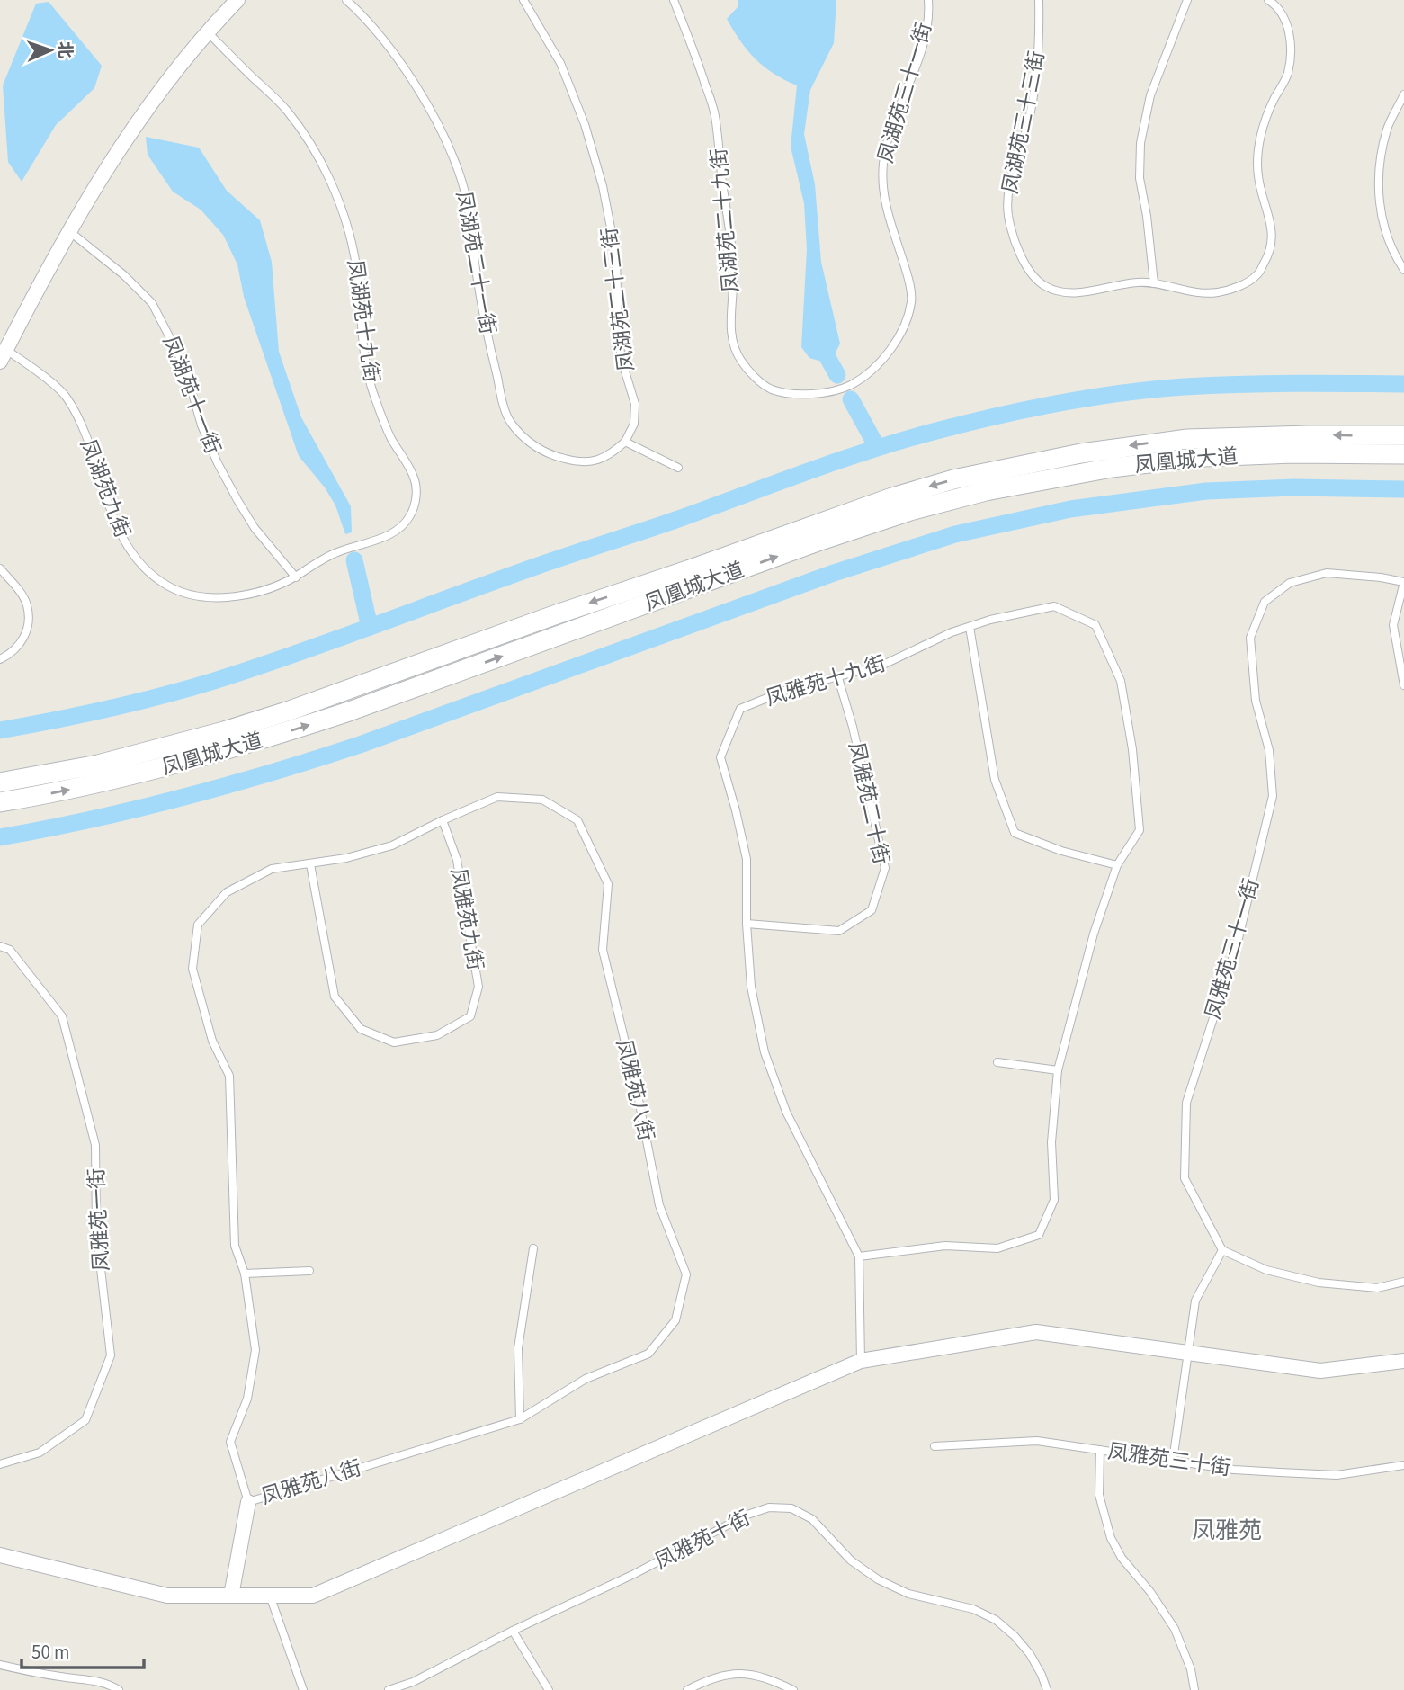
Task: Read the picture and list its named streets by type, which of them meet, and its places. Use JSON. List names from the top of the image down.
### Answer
{
  "streets": {
    "main road": ["凤凰城大道"],
    "lane": [
      "凤湖苑三十一街",
      "凤湖苑三十三街",
      "凤湖苑二十九街",
      "凤湖苑二十一街",
      "凤湖苑二十三街",
      "凤湖苑十九街",
      "凤湖苑十一街",
      "凤湖苑九街",
      "凤雅苑十九街",
      "凤雅苑二十街",
      "凤雅苑九街",
      "凤雅苑三十一街",
      "凤雅苑八街",
      "凤雅苑一街",
      "凤雅苑三十街",
      "凤雅苑十街"
    ]
  },
  "crossings": [
    ["凤湖苑三十一街", "凤湖苑二十九街"],
    ["凤湖苑二十一街", "凤湖苑二十三街"],
    ["凤湖苑十九街", "凤湖苑十一街"],
    ["凤湖苑十九街", "凤湖苑九街"],
    ["凤湖苑十一街", "凤湖苑九街"],
    ["凤雅苑十九街", "凤雅苑二十街"],
    ["凤雅苑九街", "凤雅苑八街"]
  ],
  "districts": ["凤雅苑"],
  "scale_bar": "50 m",
  "north": "right"
}
